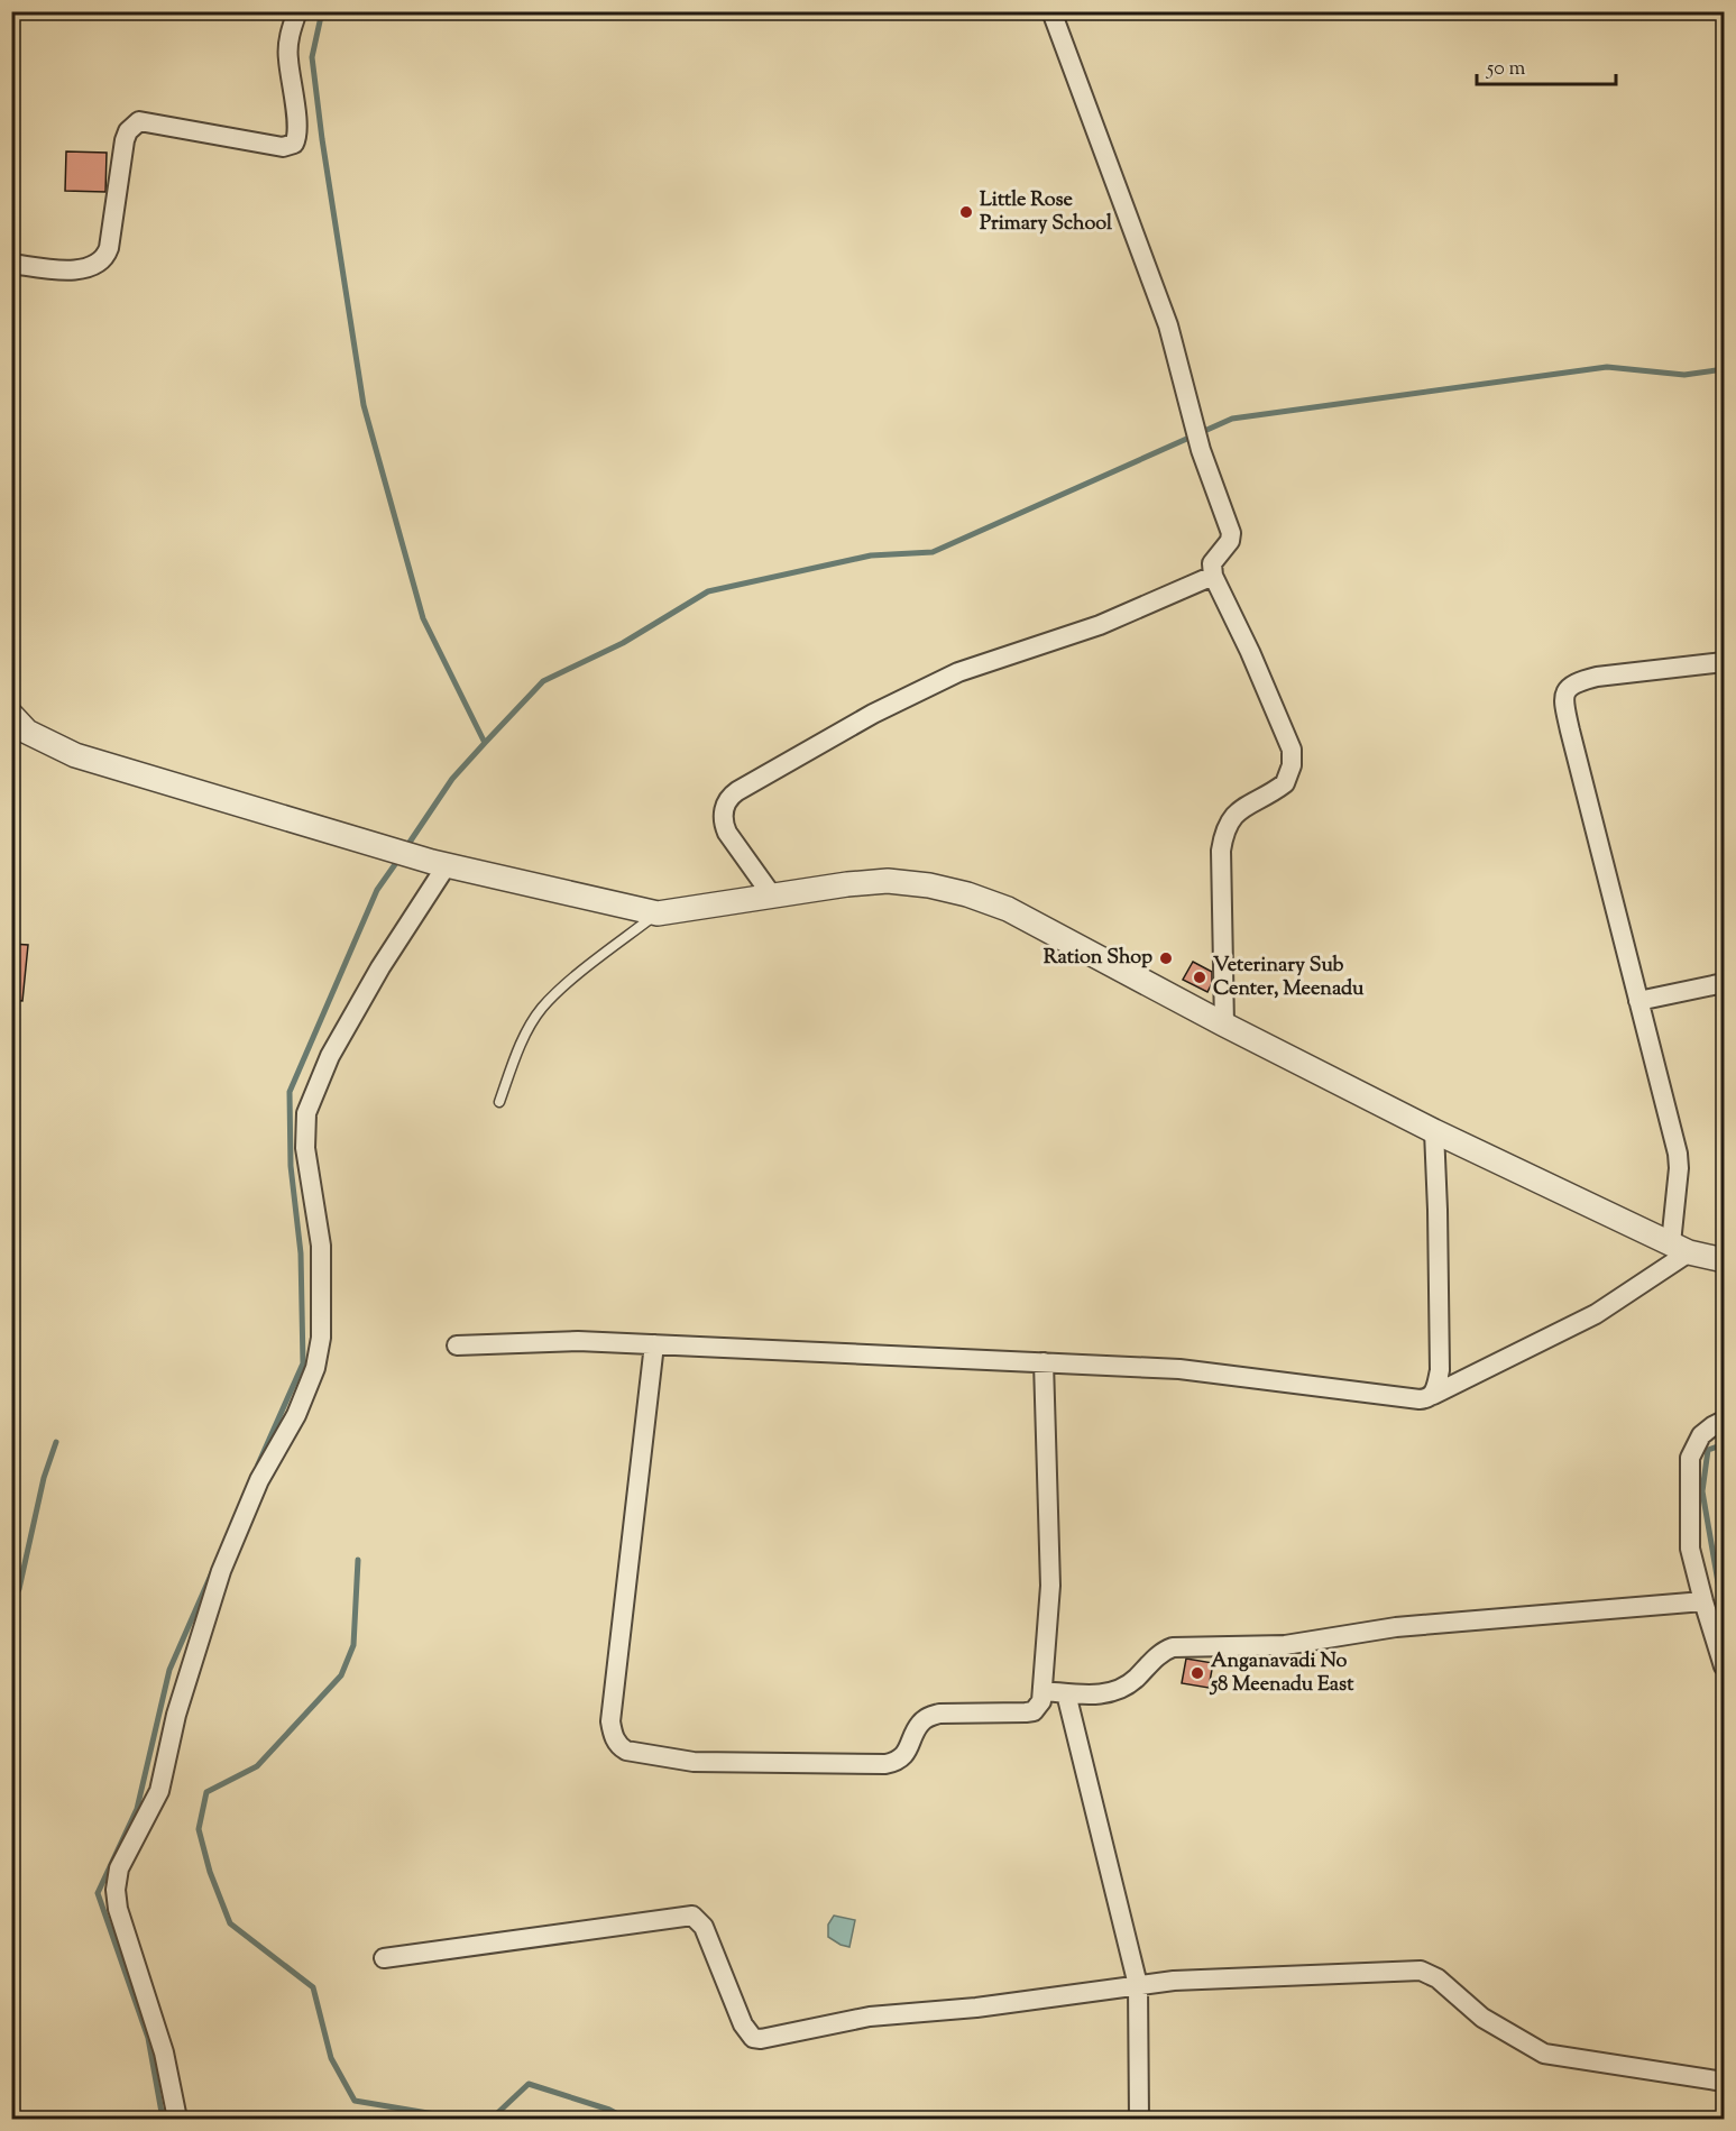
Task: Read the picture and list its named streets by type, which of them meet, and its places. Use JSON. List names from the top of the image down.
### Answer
{
  "places": [
    "Little Rose Primary School",
    "Ration Shop",
    "Veterinary Sub Center, Meenadu",
    "Anganavadi No 58 Meenadu East"
  ],
  "scale_bar": "50 m"
}
